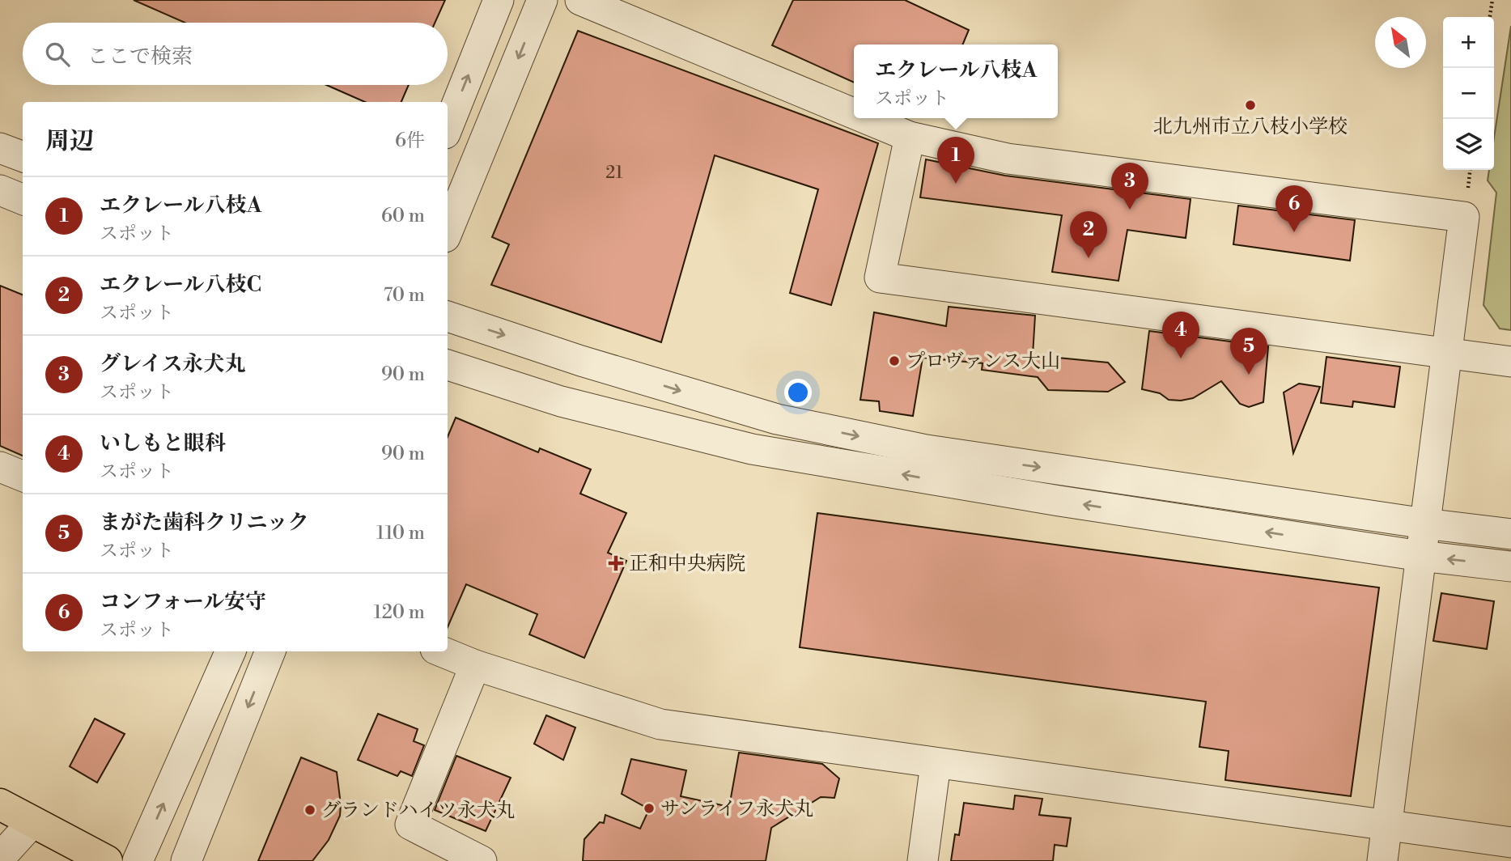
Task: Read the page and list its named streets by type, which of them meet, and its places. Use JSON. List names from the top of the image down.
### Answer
{
  "places": {
    "other": [
      "北九州市立八枝小学校",
      "プロヴァンス大山",
      "サンライフ永犬丸",
      "グランドハイツ永犬丸"
    ],
    "health": ["正和中央病院"]
  },
  "house_numbers": ["21"],
  "north": "top left",
  "page": {
    "map_buttons": ["+", "−"],
    "search": "ここで検索",
    "popup": ["エクレール八枝A", "スポット"],
    "heading": ["周辺", "6件"],
    "pins": [
      "1",
      "3",
      "6",
      "2",
      "4",
      "5"
    ],
    "list": [
      {
        "mark": "1",
        "name": "エクレール八枝A",
        "note": "スポット",
        "value": "60 m"
      },
      {
        "mark": "2",
        "name": "エクレール八枝C",
        "note": "スポット",
        "value": "70 m"
      },
      {
        "mark": "3",
        "name": "グレイス永犬丸",
        "note": "スポット",
        "value": "90 m"
      },
      {
        "mark": "4",
        "name": "いしもと眼科",
        "note": "スポット",
        "value": "90 m"
      },
      {
        "mark": "5",
        "name": "まがた歯科クリニック",
        "note": "スポット",
        "value": "110 m"
      },
      {
        "mark": "6",
        "name": "コンフォール安守",
        "note": "スポット",
        "value": "120 m"
      }
    ]
  }
}
